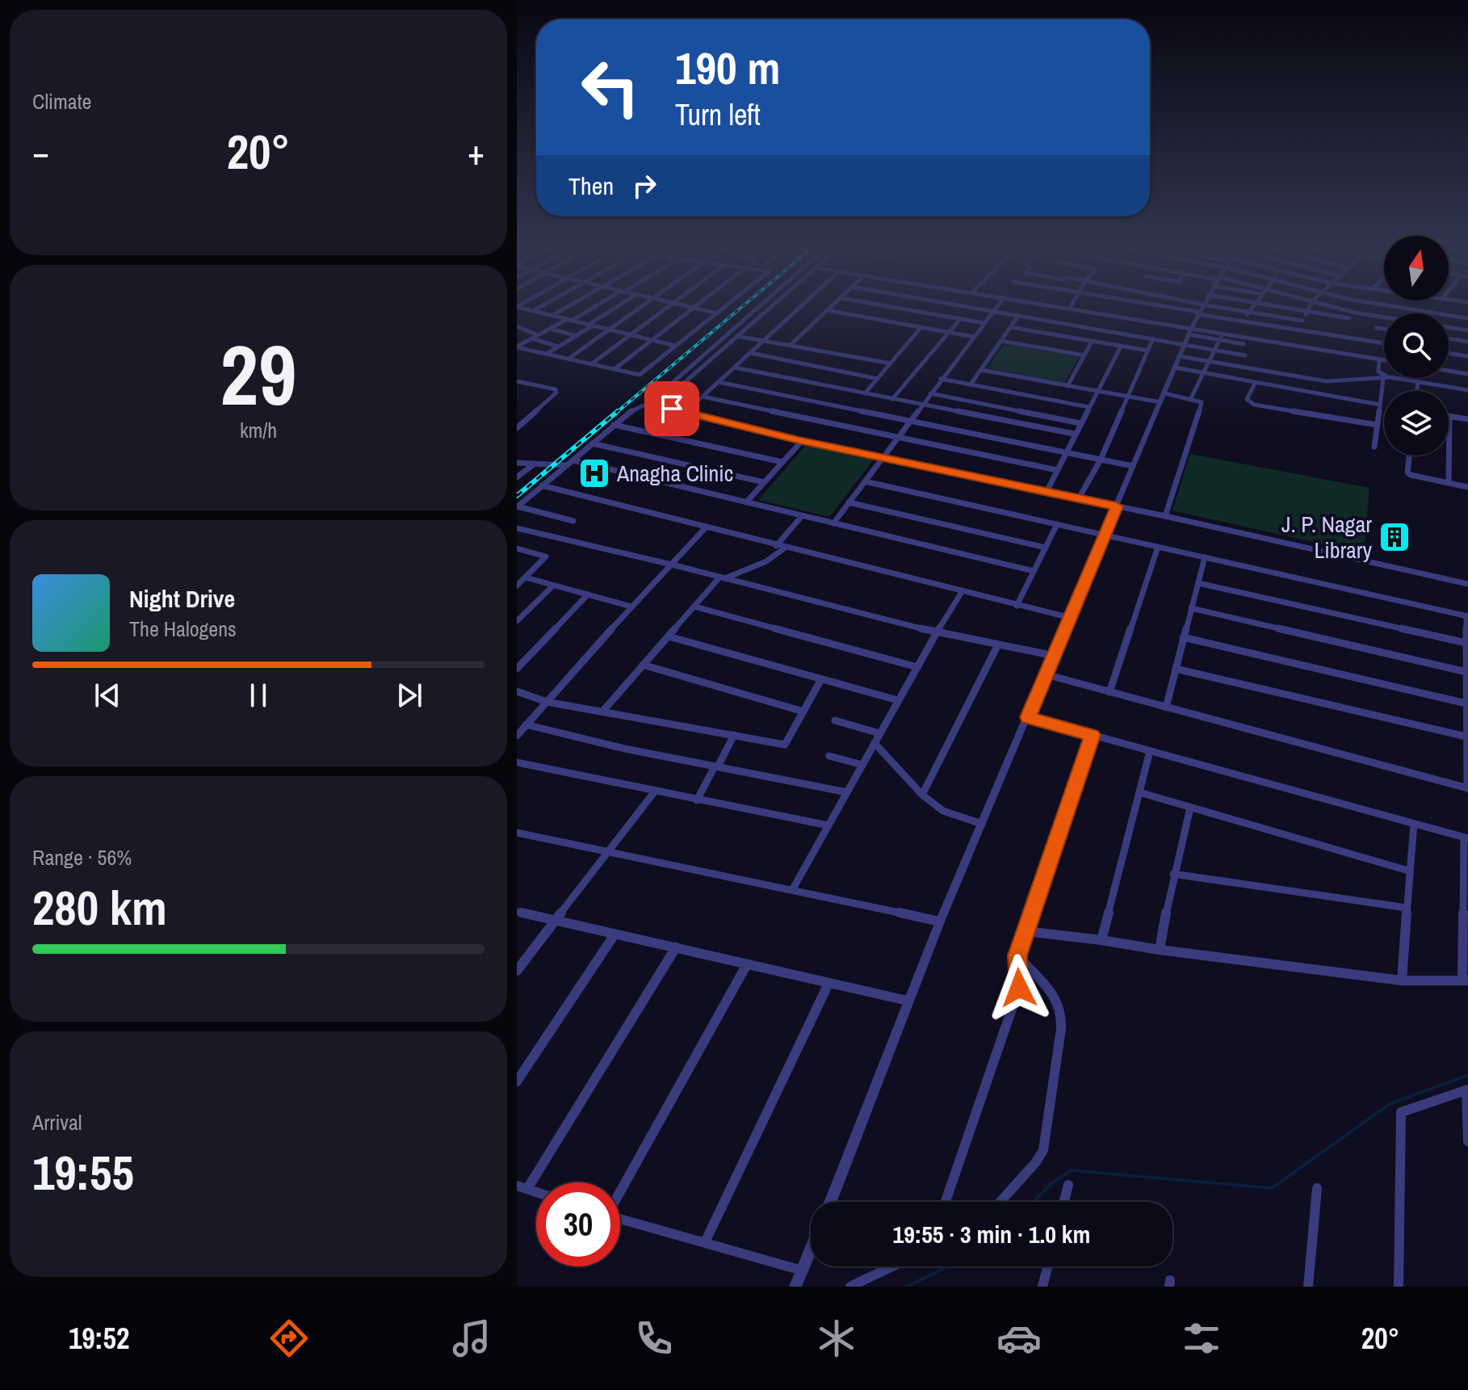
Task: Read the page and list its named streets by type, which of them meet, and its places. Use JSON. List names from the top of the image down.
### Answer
{
  "places": {
    "hospital": ["Anagha Clinic"],
    "building": ["J. P. Nagar Library"]
  },
  "north": "top",
  "page": {
    "tile": [
      "Climate",
      ["29", "km/h"],
      ["Range · 56%", "280 km"],
      ["Arrival", "19:55"]
    ],
    "turn": ["190 m", "Turn left"],
    "heat": ["−", "20°", "+"],
    "then": "Then",
    "song": ["Night Drive", "The Halogens"],
    "limit": "30",
    "trip": "19:55 · 3 min · 1.0 km",
    "tabs": ["19:52", "20°"]
  }
}
